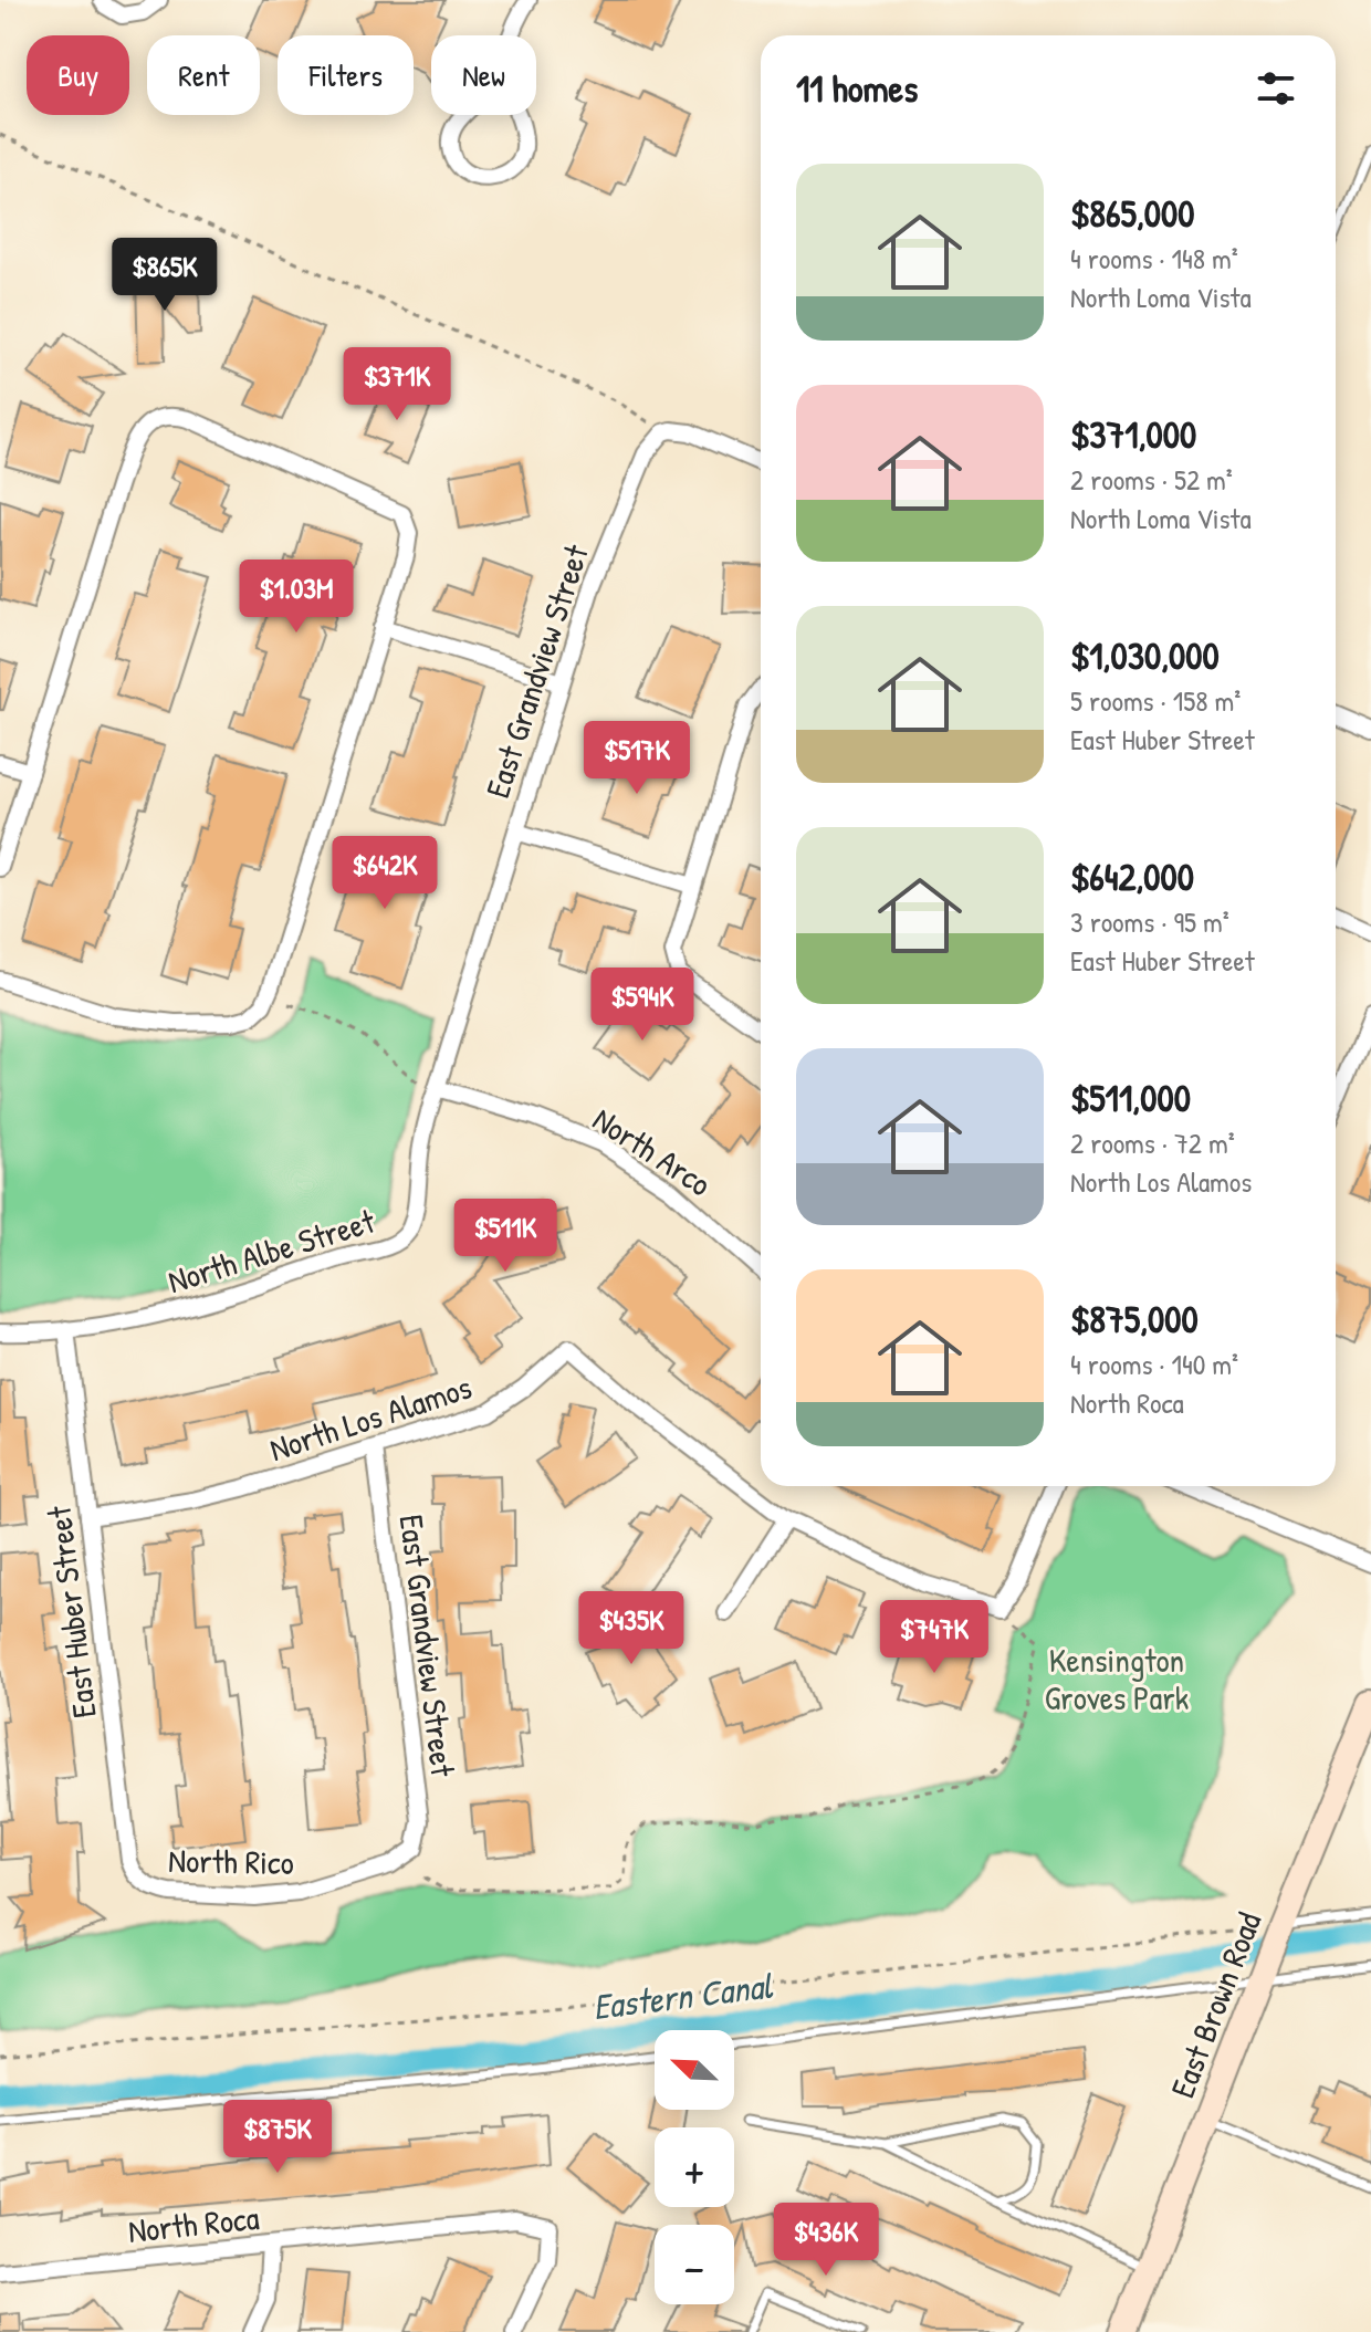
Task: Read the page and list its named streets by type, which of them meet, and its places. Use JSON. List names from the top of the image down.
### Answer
{
  "streets": {
    "main road": ["East Brown Road"],
    "street": [
      "East Grandview Street",
      "North Arco",
      "North Albe Street",
      "North Los Alamos",
      "East Huber Street",
      "North Rico",
      "North Roca"
    ]
  },
  "crossings": [
    ["East Grandview Street", "North Arco"],
    ["East Grandview Street", "North Albe Street"],
    ["East Grandview Street", "North Los Alamos"],
    ["East Grandview Street", "North Rico"],
    ["North Arco", "North Albe Street"],
    ["North Albe Street", "East Huber Street"],
    ["North Los Alamos", "East Huber Street"],
    ["East Huber Street", "North Rico"]
  ],
  "water": ["Eastern Canal"],
  "parks": ["Kensington Groves Park"],
  "north": "top left",
  "page": {
    "chip": [
      "Buy",
      "Rent",
      "Filters",
      "New"
    ],
    "heading": "11 homes",
    "list": [
      {
        "name": "$865,000",
        "note": "4 rooms · 148 m² · North Loma Vista"
      },
      {
        "name": "$371,000",
        "note": "2 rooms · 52 m² · North Loma Vista"
      },
      {
        "name": "$1,030,000",
        "note": "5 rooms · 158 m² · East Huber Street"
      },
      {
        "name": "$642,000",
        "note": "3 rooms · 95 m² · East Huber Street"
      },
      {
        "name": "$511,000",
        "note": "2 rooms · 72 m² · North Los Alamos"
      },
      {
        "name": "$875,000",
        "note": "4 rooms · 140 m² · North Roca"
      }
    ],
    "price": [
      "$865K",
      "$371K",
      "$1.03M",
      "$517K",
      "$642K",
      "$594K",
      "$511K",
      "$435K",
      "$747K",
      "$875K",
      "$436K"
    ],
    "map_buttons": ["+", "−"]
  }
}
